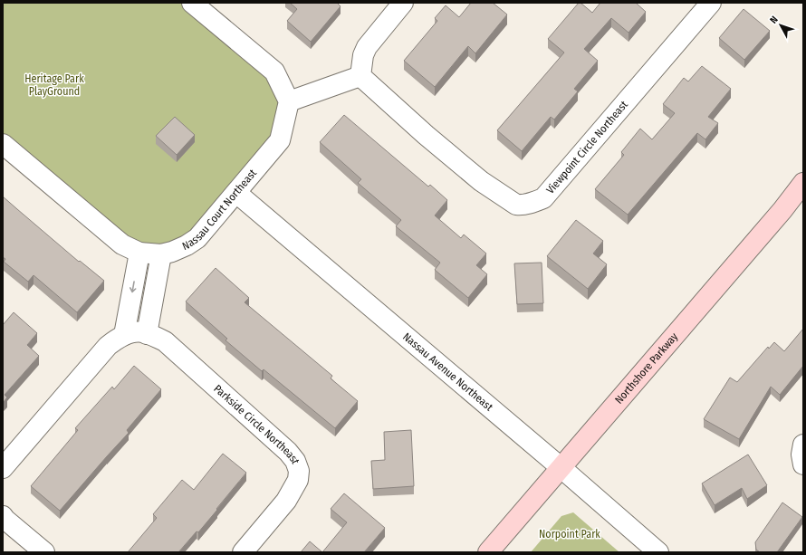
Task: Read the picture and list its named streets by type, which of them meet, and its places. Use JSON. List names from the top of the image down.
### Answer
{
  "streets": {
    "street": [
      "Viewpoint Circle Northeast",
      "Nassau Court Northeast",
      "Northshore Parkway",
      "Nassau Avenue Northeast",
      "Parkside Circle Northeast"
    ]
  },
  "crossings": [
    ["Nassau Court Northeast", "Nassau Avenue Northeast"],
    ["Northshore Parkway", "Nassau Avenue Northeast"]
  ],
  "parks": ["Heritage Park PlayGround", "Norpoint Park"],
  "north": "top left"
}
